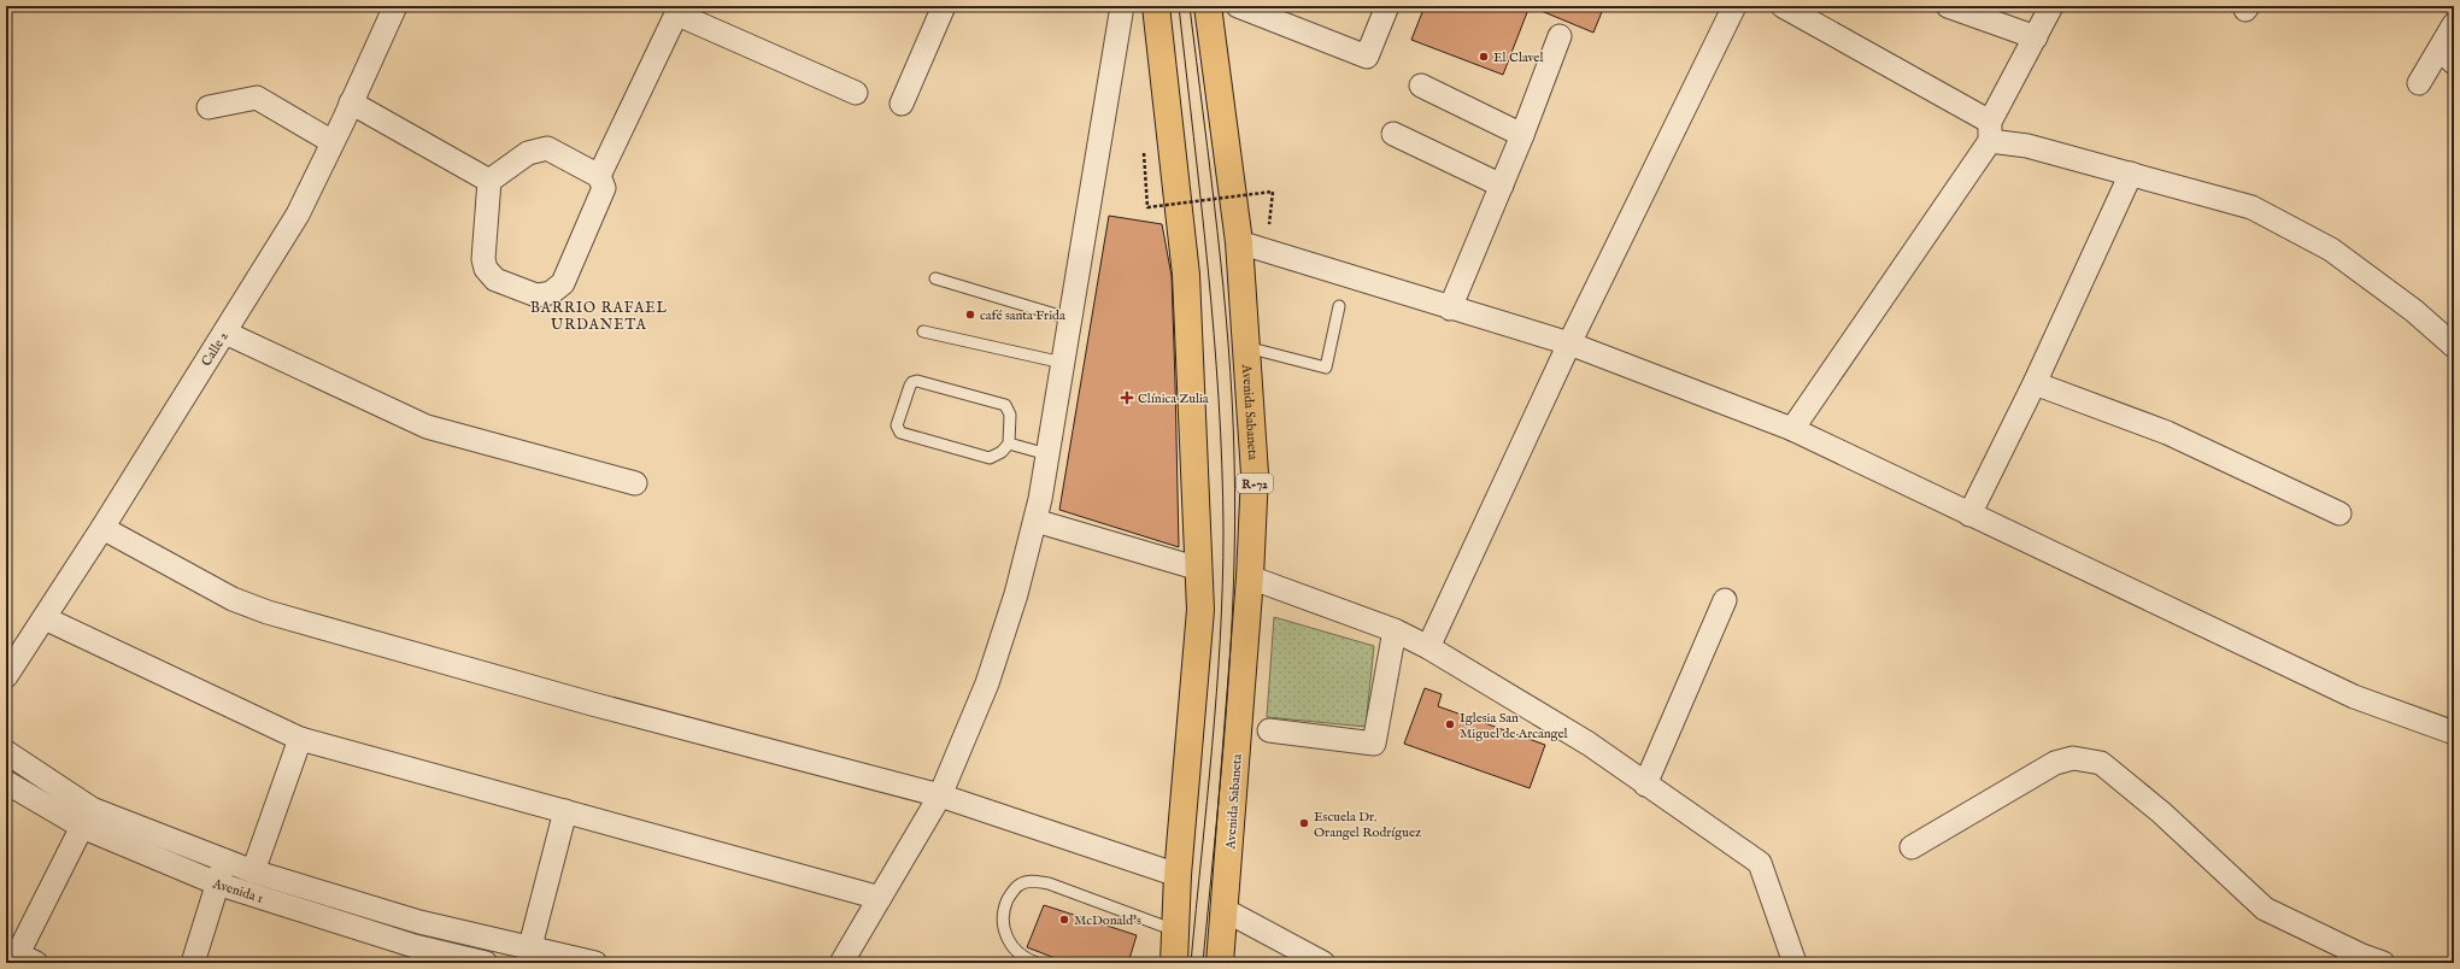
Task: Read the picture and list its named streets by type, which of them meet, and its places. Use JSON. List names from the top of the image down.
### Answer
{
  "streets": {
    "main road": ["Avenida Sabaneta", "R-72"],
    "street": ["Calle 2", "Avenida 1"]
  },
  "districts": ["BARRIO RAFAEL URDANETA"],
  "places": {
    "other": [
      "El Clavel",
      "café santa Frida",
      "Iglesia San Miguel de Arcangel",
      "Escuela Dr. Orangel Rodríguez",
      "McDonald's"
    ],
    "health": ["Clínica Zulia"]
  }
}
